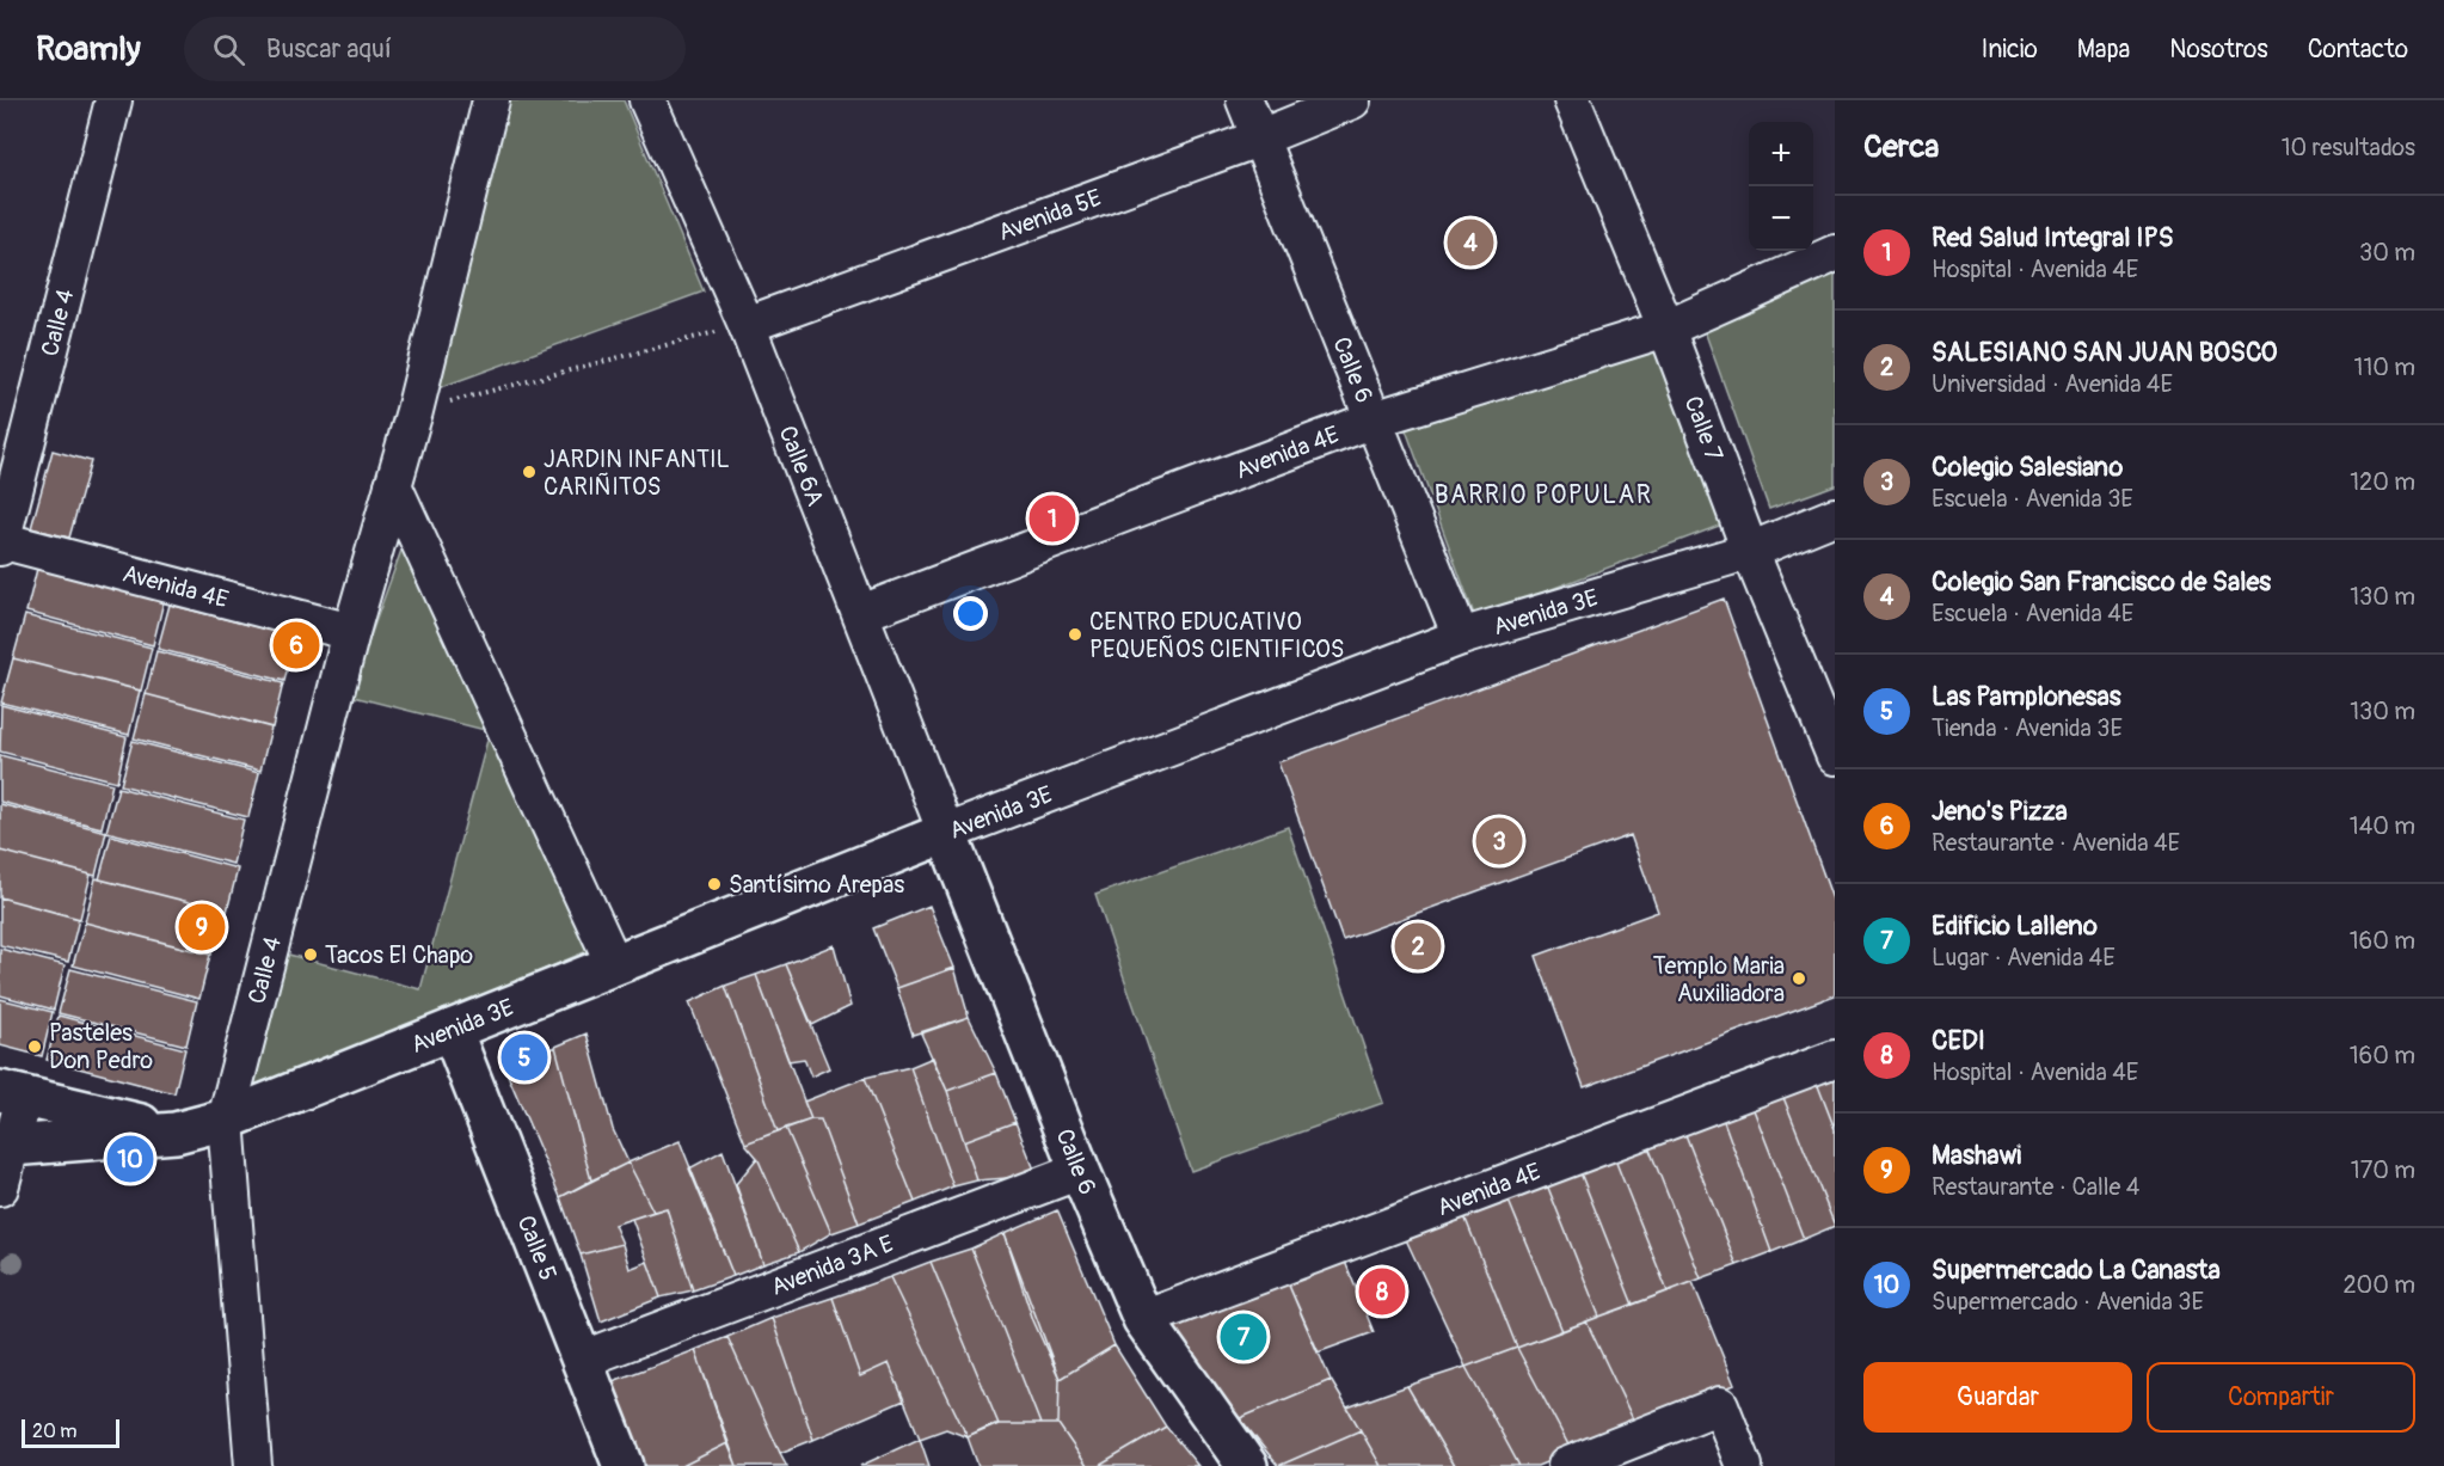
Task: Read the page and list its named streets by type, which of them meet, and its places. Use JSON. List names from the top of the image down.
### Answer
{
  "streets": {
    "street": [
      "Avenida 5E",
      "Calle 4",
      "Calle 6",
      "Calle 7",
      "Avenida 4E",
      "Calle 6A",
      "Avenida 3E",
      "Calle 5",
      "Avenida 3A E"
    ]
  },
  "crossings": [
    ["Avenida 5E", "Calle 6"],
    ["Avenida 5E", "Calle 6A"],
    ["Calle 4", "Avenida 4E"],
    ["Calle 4", "Avenida 3E"],
    ["Calle 6", "Avenida 4E"],
    ["Calle 6", "Calle 6A"],
    ["Calle 6", "Avenida 3E"],
    ["Calle 6", "Avenida 3A E"],
    ["Calle 7", "Avenida 4E"],
    ["Calle 7", "Avenida 3E"],
    ["Avenida 4E", "Calle 6A"],
    ["Calle 6A", "Avenida 3E"],
    ["Avenida 3E", "Calle 5"],
    ["Calle 5", "Avenida 3A E"]
  ],
  "districts": ["BARRIO POPULAR"],
  "places": [
    "JARDIN INFANTIL CARIÑITOS",
    "CENTRO EDUCATIVO PEQUEÑOS CIENTIFICOS",
    "Santísimo Arepas",
    "Tacos El Chapo",
    "Templo Maria Auxiliadora",
    "Pasteles Don Pedro"
  ],
  "scale_bar": "20 m",
  "page": {
    "header": "Roamly",
    "search": "Buscar aquí",
    "nav": [
      "Inicio",
      "Mapa",
      "Nosotros",
      "Contacto"
    ],
    "heading": ["Cerca", "10 resultados"],
    "map_buttons": ["+", "−"],
    "list": [
      {
        "mark": "1",
        "name": "Red Salud Integral IPS",
        "note": "Hospital · Avenida 4E",
        "value": "30 m"
      },
      {
        "mark": "2",
        "name": "SALESIANO SAN JUAN BOSCO",
        "note": "Universidad · Avenida 4E",
        "value": "110 m"
      },
      {
        "mark": "3",
        "name": "Colegio Salesiano",
        "note": "Escuela · Avenida 3E",
        "value": "120 m"
      },
      {
        "mark": "4",
        "name": "Colegio San Francisco de Sales",
        "note": "Escuela · Avenida 4E",
        "value": "130 m"
      },
      {
        "mark": "5",
        "name": "Las Pamplonesas",
        "note": "Tienda · Avenida 3E",
        "value": "130 m"
      },
      {
        "mark": "6",
        "name": "Jeno's Pizza",
        "note": "Restaurante · Avenida 4E",
        "value": "140 m"
      },
      {
        "mark": "7",
        "name": "Edificio Lalleno",
        "note": "Lugar · Avenida 4E",
        "value": "160 m"
      },
      {
        "mark": "8",
        "name": "CEDI",
        "note": "Hospital · Avenida 4E",
        "value": "160 m"
      },
      {
        "mark": "9",
        "name": "Mashawi",
        "note": "Restaurante · Calle 4",
        "value": "170 m"
      },
      {
        "mark": "10",
        "name": "Supermercado La Canasta",
        "note": "Supermercado · Avenida 3E",
        "value": "200 m"
      }
    ],
    "pins": [
      "4",
      "1",
      "6",
      "3",
      "9",
      "2",
      "5",
      "10",
      "8",
      "7"
    ],
    "buttons": ["Guardar", "Compartir"],
    "scale": "20 m"
  }
}
